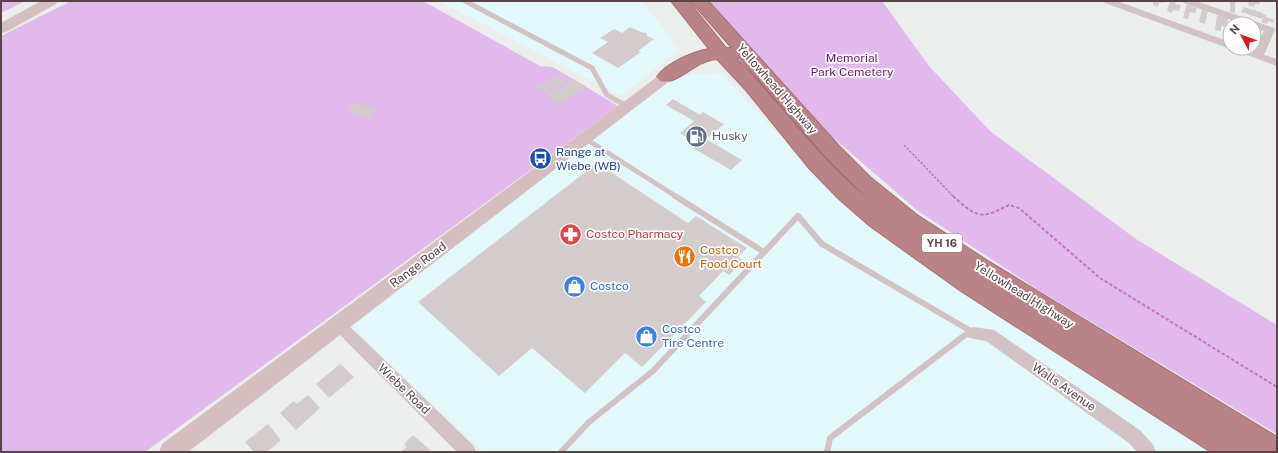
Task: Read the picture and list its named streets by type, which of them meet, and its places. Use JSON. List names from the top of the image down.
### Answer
{
  "streets": {
    "highway": ["Yellowhead Highway", "YH 16"],
    "street": ["Range Road", "Walls Avenue", "Wiebe Road"]
  },
  "crossings": [
    ["Range Road", "Wiebe Road"]
  ],
  "parks": ["Memorial Park Cemetery"],
  "places": {
    "fuel station": ["Husky"],
    "bus stop": ["Range at Wiebe (WB)"],
    "pharmacy": ["Costco Pharmacy"],
    "restaurant": ["Costco Food Court"],
    "shop": ["Costco", "Costco Tire Centre"]
  },
  "north": "top left"
}
